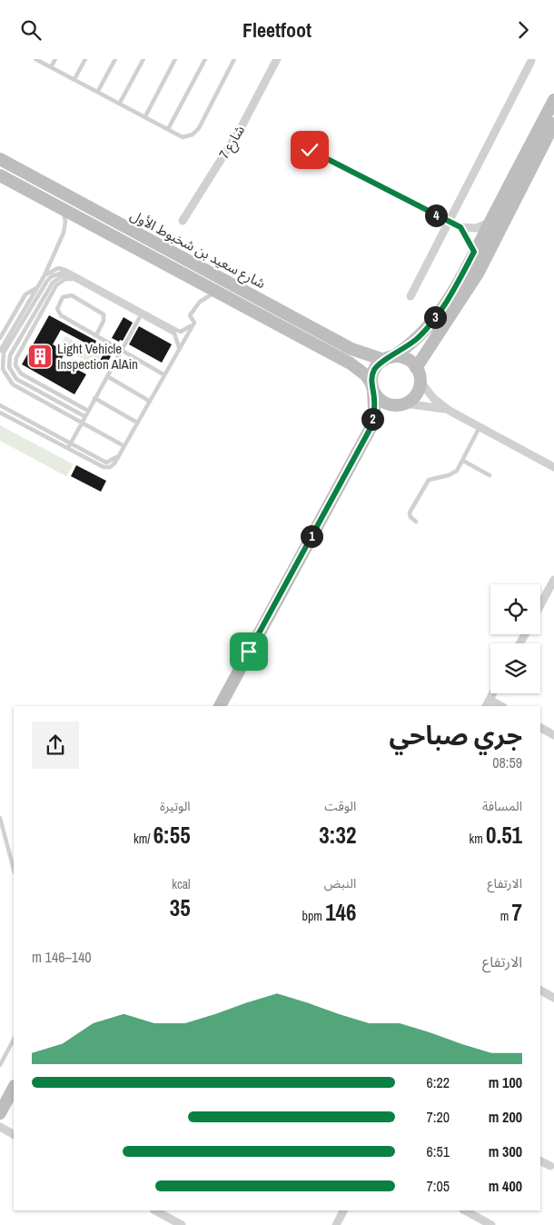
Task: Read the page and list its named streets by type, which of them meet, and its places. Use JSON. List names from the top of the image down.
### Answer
{
  "streets": {
    "street": ["شارع 7", "شارع سعيد بن شخبوط الأول"]
  },
  "places": {
    "building": ["Light Vehicle Inspection AlAin"]
  },
  "page": {
    "header": "Fleetfoot",
    "pins": [
      "4",
      "3",
      "2",
      "1"
    ],
    "heading": ["جري صباحي", "08:59"],
    "stats": [
      ["المسافة", "0.51 km"],
      ["الوقت", "3:32"],
      ["الوتيرة", "6:55 /km"],
      ["الارتفاع", "7 m"],
      ["النبض", "146 bpm"],
      ["kcal", "35"]
    ],
    "chart": ["الارتفاع", "140–146 m"],
    "list": [
      {
        "name": "100 m",
        "note": "6:22"
      },
      {
        "name": "200 m",
        "note": "7:20"
      },
      {
        "name": "300 m",
        "note": "6:51"
      },
      {
        "name": "400 m",
        "note": "7:05"
      }
    ]
  }
}
